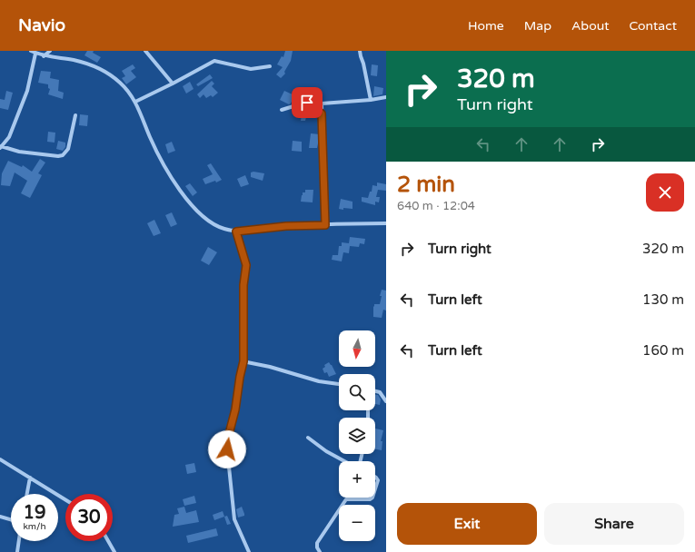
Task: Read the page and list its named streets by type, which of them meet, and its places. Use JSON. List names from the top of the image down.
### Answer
{
  "north": "bottom",
  "page": {
    "header": "Navio",
    "nav": [
      "Home",
      "Map",
      "About",
      "Contact"
    ],
    "turn": ["320 m", "Turn right"],
    "heading": ["2 min", "640 m · 12:04"],
    "list": [
      {
        "name": "Turn right",
        "value": "320 m"
      },
      {
        "name": "Turn left",
        "value": "130 m"
      },
      {
        "name": "Turn left",
        "value": "160 m"
      }
    ],
    "map_buttons": ["+", "−"],
    "speed": "19 km/h",
    "limit": "30",
    "buttons": ["Exit", "Share"]
  }
}
